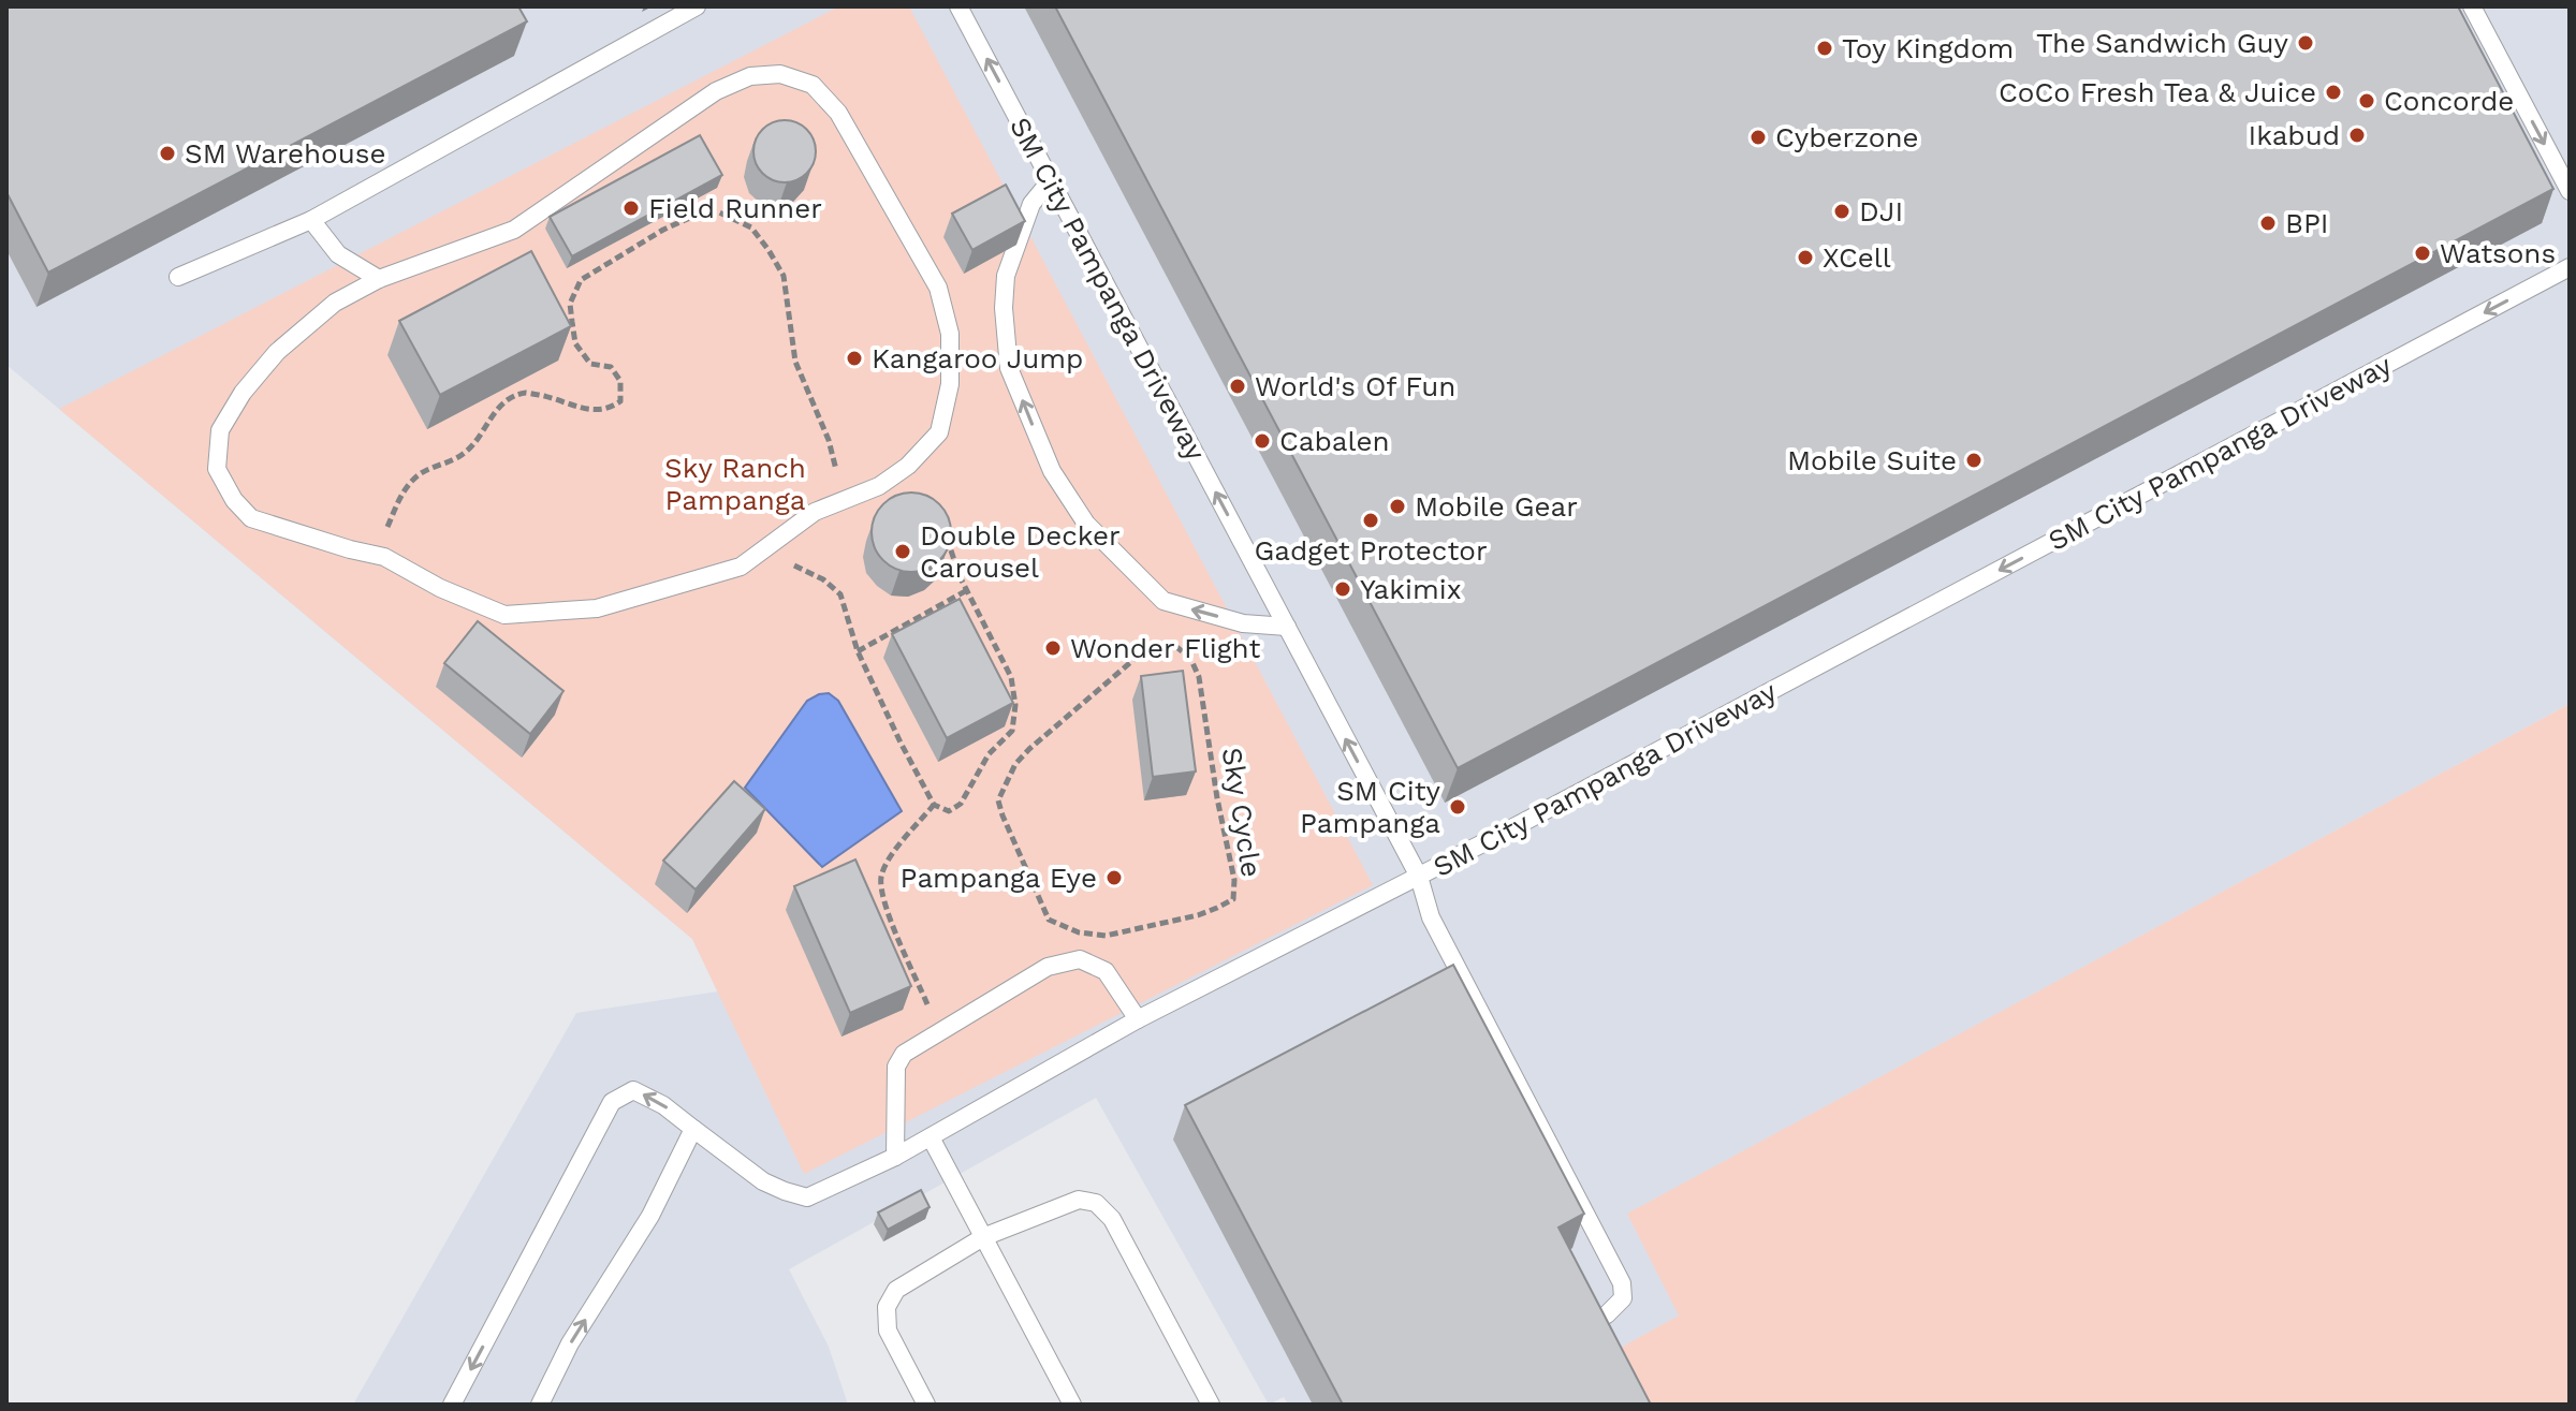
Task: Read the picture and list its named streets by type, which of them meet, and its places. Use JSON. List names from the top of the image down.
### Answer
{
  "streets": {
    "lane": ["SM City Pampanga Driveway"],
    "path": ["Sky Cycle"]
  },
  "parks": ["Sky Ranch Pampanga"],
  "places": [
    "The Sandwich Guy",
    "Toy Kingdom",
    "CoCo Fresh Tea & Juice",
    "Concorde",
    "Ikabud",
    "Cyberzone",
    "SM Warehouse",
    "Field Runner",
    "DJI",
    "BPI",
    "Watsons",
    "XCell",
    "Kangaroo Jump",
    "World's Of Fun",
    "Cabalen",
    "Mobile Suite",
    "Mobile Gear",
    "Gadget Protector",
    "Double Decker Carousel",
    "Yakimix",
    "Wonder Flight",
    "SM City Pampanga",
    "Pampanga Eye"
  ]
}
